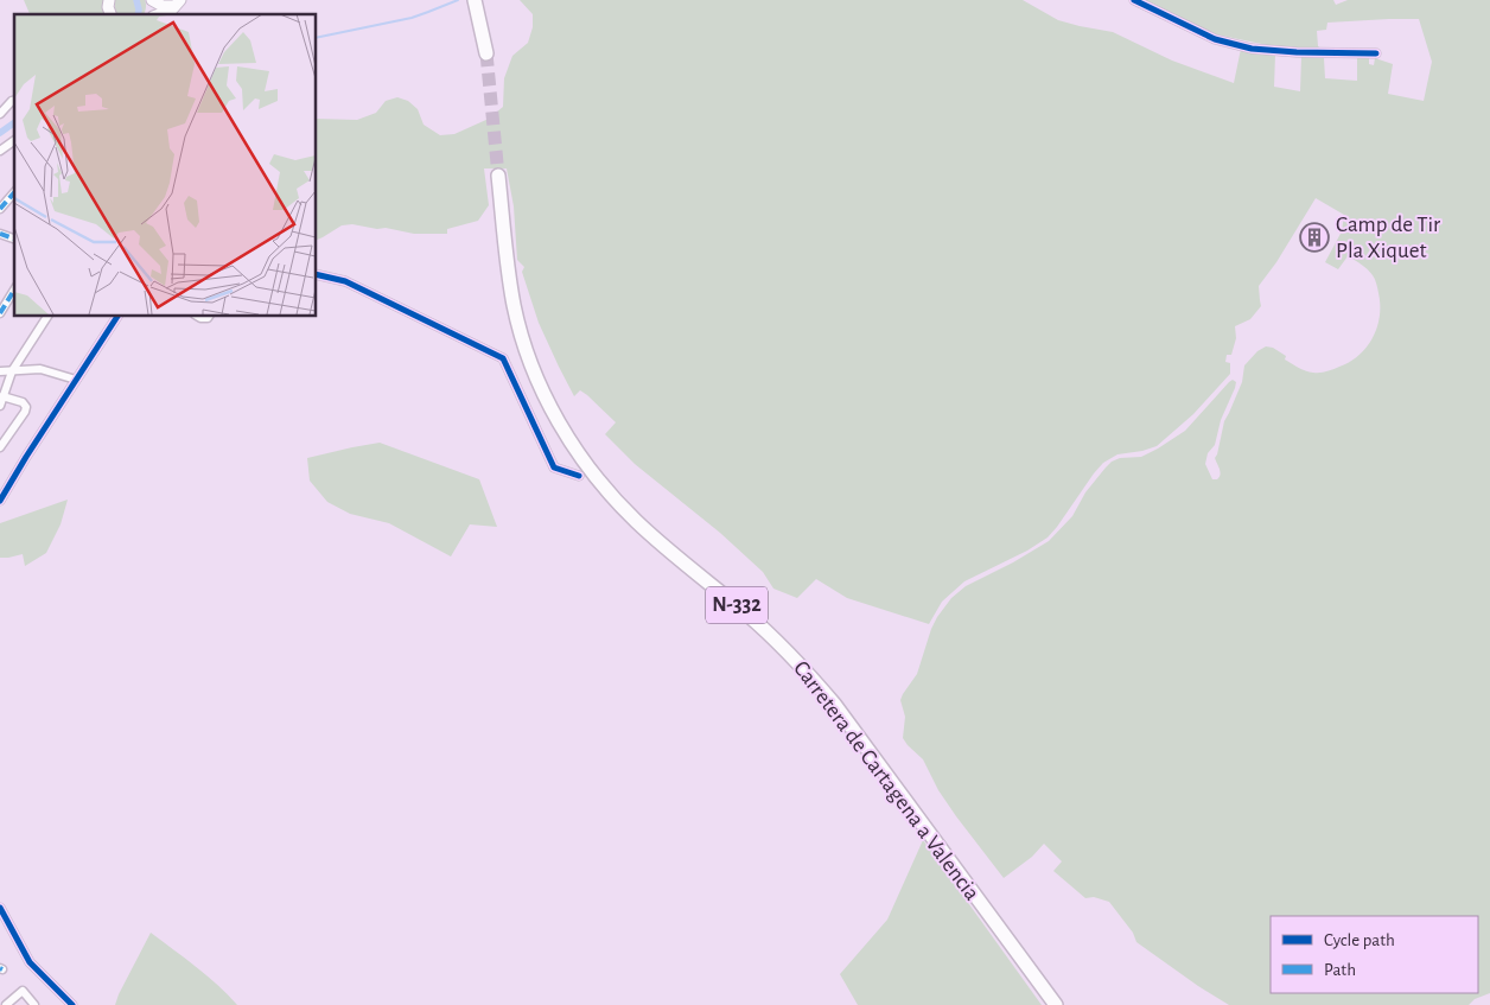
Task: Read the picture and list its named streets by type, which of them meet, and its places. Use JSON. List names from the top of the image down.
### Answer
{
  "streets": {
    "highway": ["N-332", "Carretera de Cartagena a Valencia"]
  },
  "places": {
    "building": ["Camp de Tir Pla Xiquet"]
  },
  "legend": ["Cycle path", "Path"]
}
